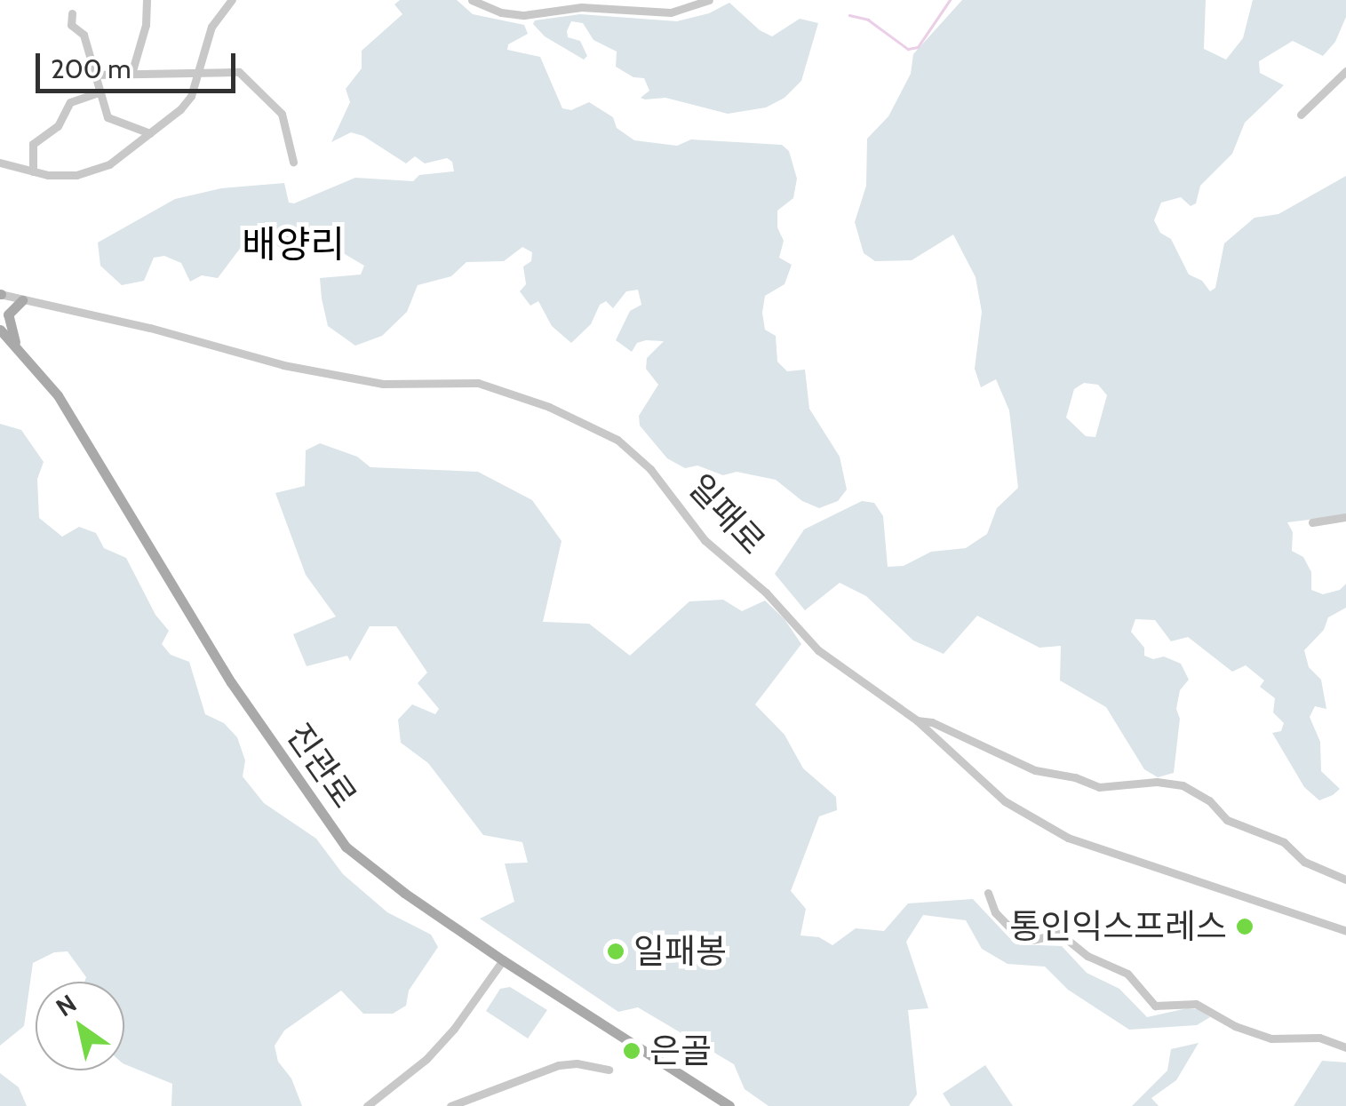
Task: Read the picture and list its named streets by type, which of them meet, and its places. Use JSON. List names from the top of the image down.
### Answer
{
  "streets": {
    "main road": ["진관로"],
    "street": ["일패로"]
  },
  "districts": ["배양리"],
  "places": ["통인익스프레스", "일패봉", "은골"],
  "scale_bar": "200 m",
  "north": "top left"
}
